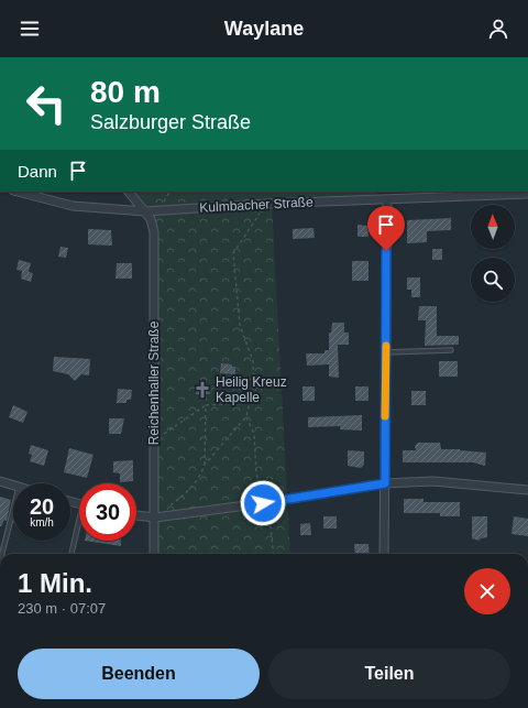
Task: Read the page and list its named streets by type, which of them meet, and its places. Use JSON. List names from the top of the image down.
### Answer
{
  "streets": {
    "street": ["Kulmbacher Straße", "Reichenhaller Straße"]
  },
  "crossings": [
    ["Kulmbacher Straße", "Reichenhaller Straße"]
  ],
  "places": {
    "church": ["Heilig Kreuz Kapelle"]
  },
  "north": "top",
  "page": {
    "header": "Waylane",
    "turn": ["80 m", "Salzburger Straße"],
    "then": "Dann",
    "speed": "20 km/h",
    "limit": "30",
    "heading": ["1 Min.", "230 m · 07:07"],
    "buttons": ["Beenden", "Teilen"]
  }
}
